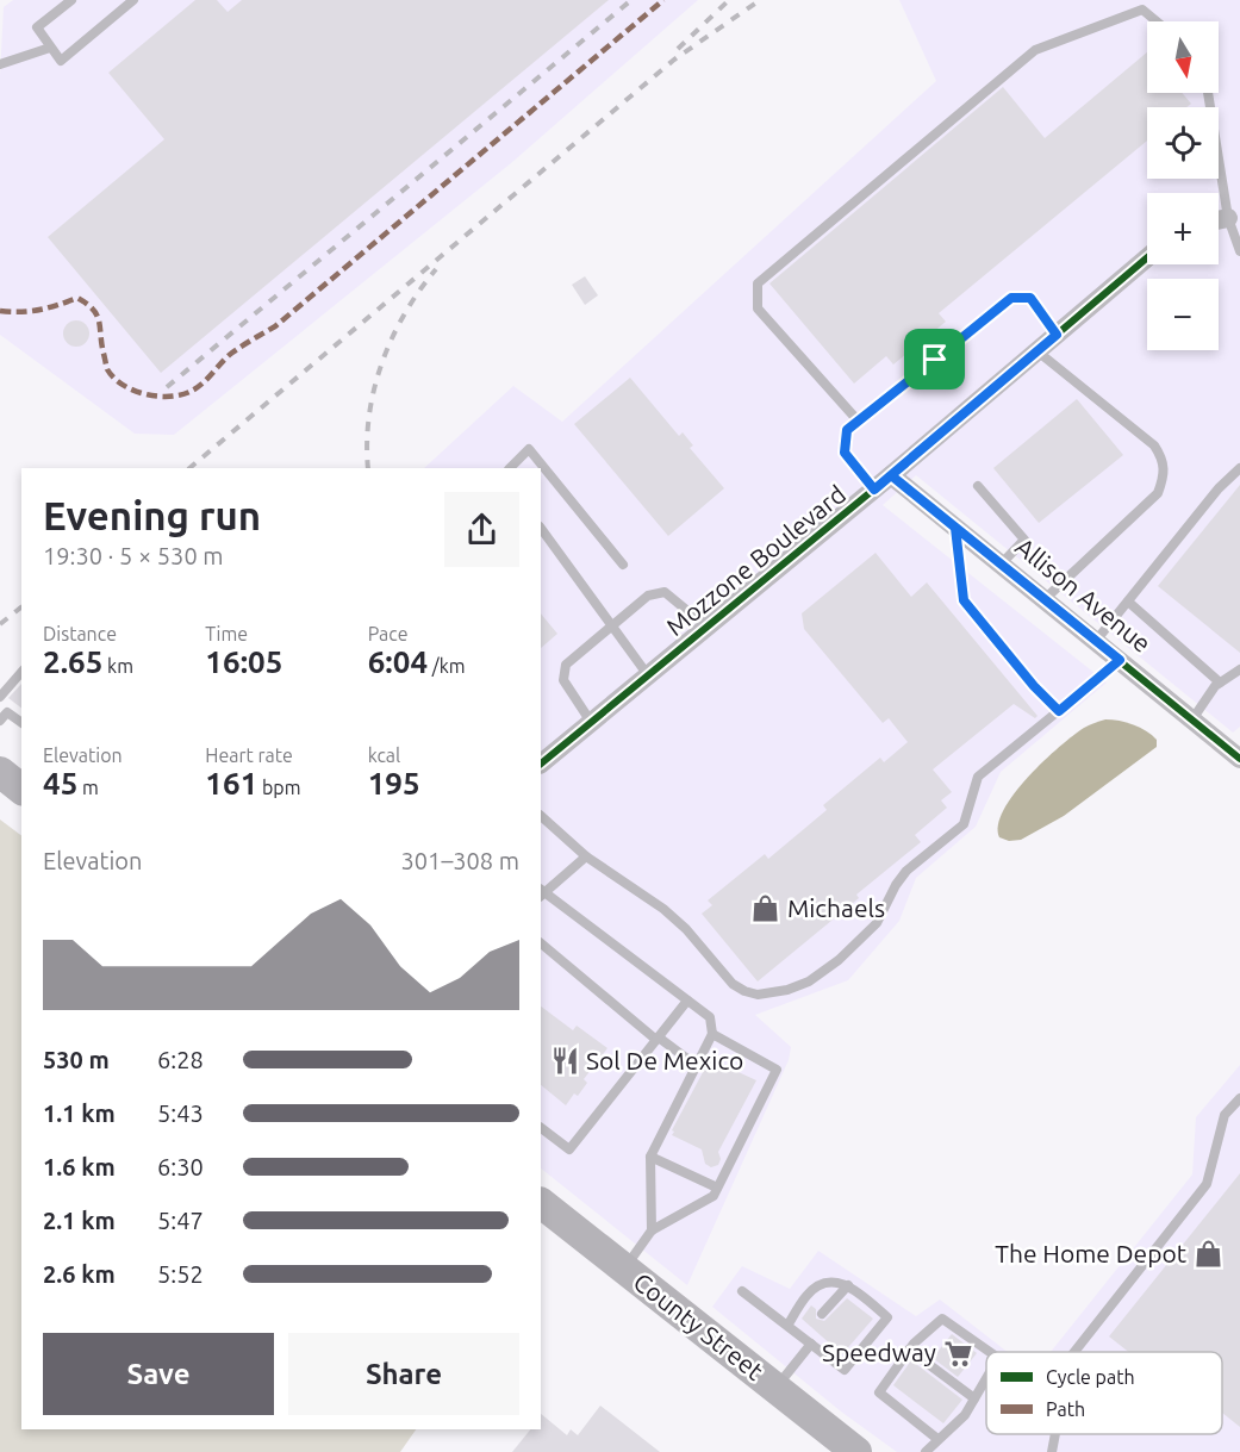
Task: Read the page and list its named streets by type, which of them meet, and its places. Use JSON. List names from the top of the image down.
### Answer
{
  "streets": {
    "main road": ["County Street"],
    "street": ["Mozzone Boulevard", "Allison Avenue"]
  },
  "crossings": [
    ["Mozzone Boulevard", "Allison Avenue"]
  ],
  "places": {
    "shop": ["Michaels", "The Home Depot"],
    "restaurant": ["Sol De Mexico"],
    "supermarket": ["Speedway"]
  },
  "legend": ["Cycle path", "Path"],
  "north": "bottom",
  "page": {
    "map_buttons": ["+", "−"],
    "heading": ["Evening run", "19:30 · 5 × 530 m"],
    "stats": [
      ["Distance", "2.65 km"],
      ["Time", "16:05"],
      ["Pace", "6:04 /km"],
      ["Elevation", "45 m"],
      ["Heart rate", "161 bpm"],
      ["kcal", "195"]
    ],
    "chart": ["Elevation", "301–308 m"],
    "list": [
      {
        "name": "530 m",
        "note": "6:28"
      },
      {
        "name": "1.1 km",
        "note": "5:43"
      },
      {
        "name": "1.6 km",
        "note": "6:30"
      },
      {
        "name": "2.1 km",
        "note": "5:47"
      },
      {
        "name": "2.6 km",
        "note": "5:52"
      }
    ],
    "buttons": ["Save", "Share"]
  }
}
